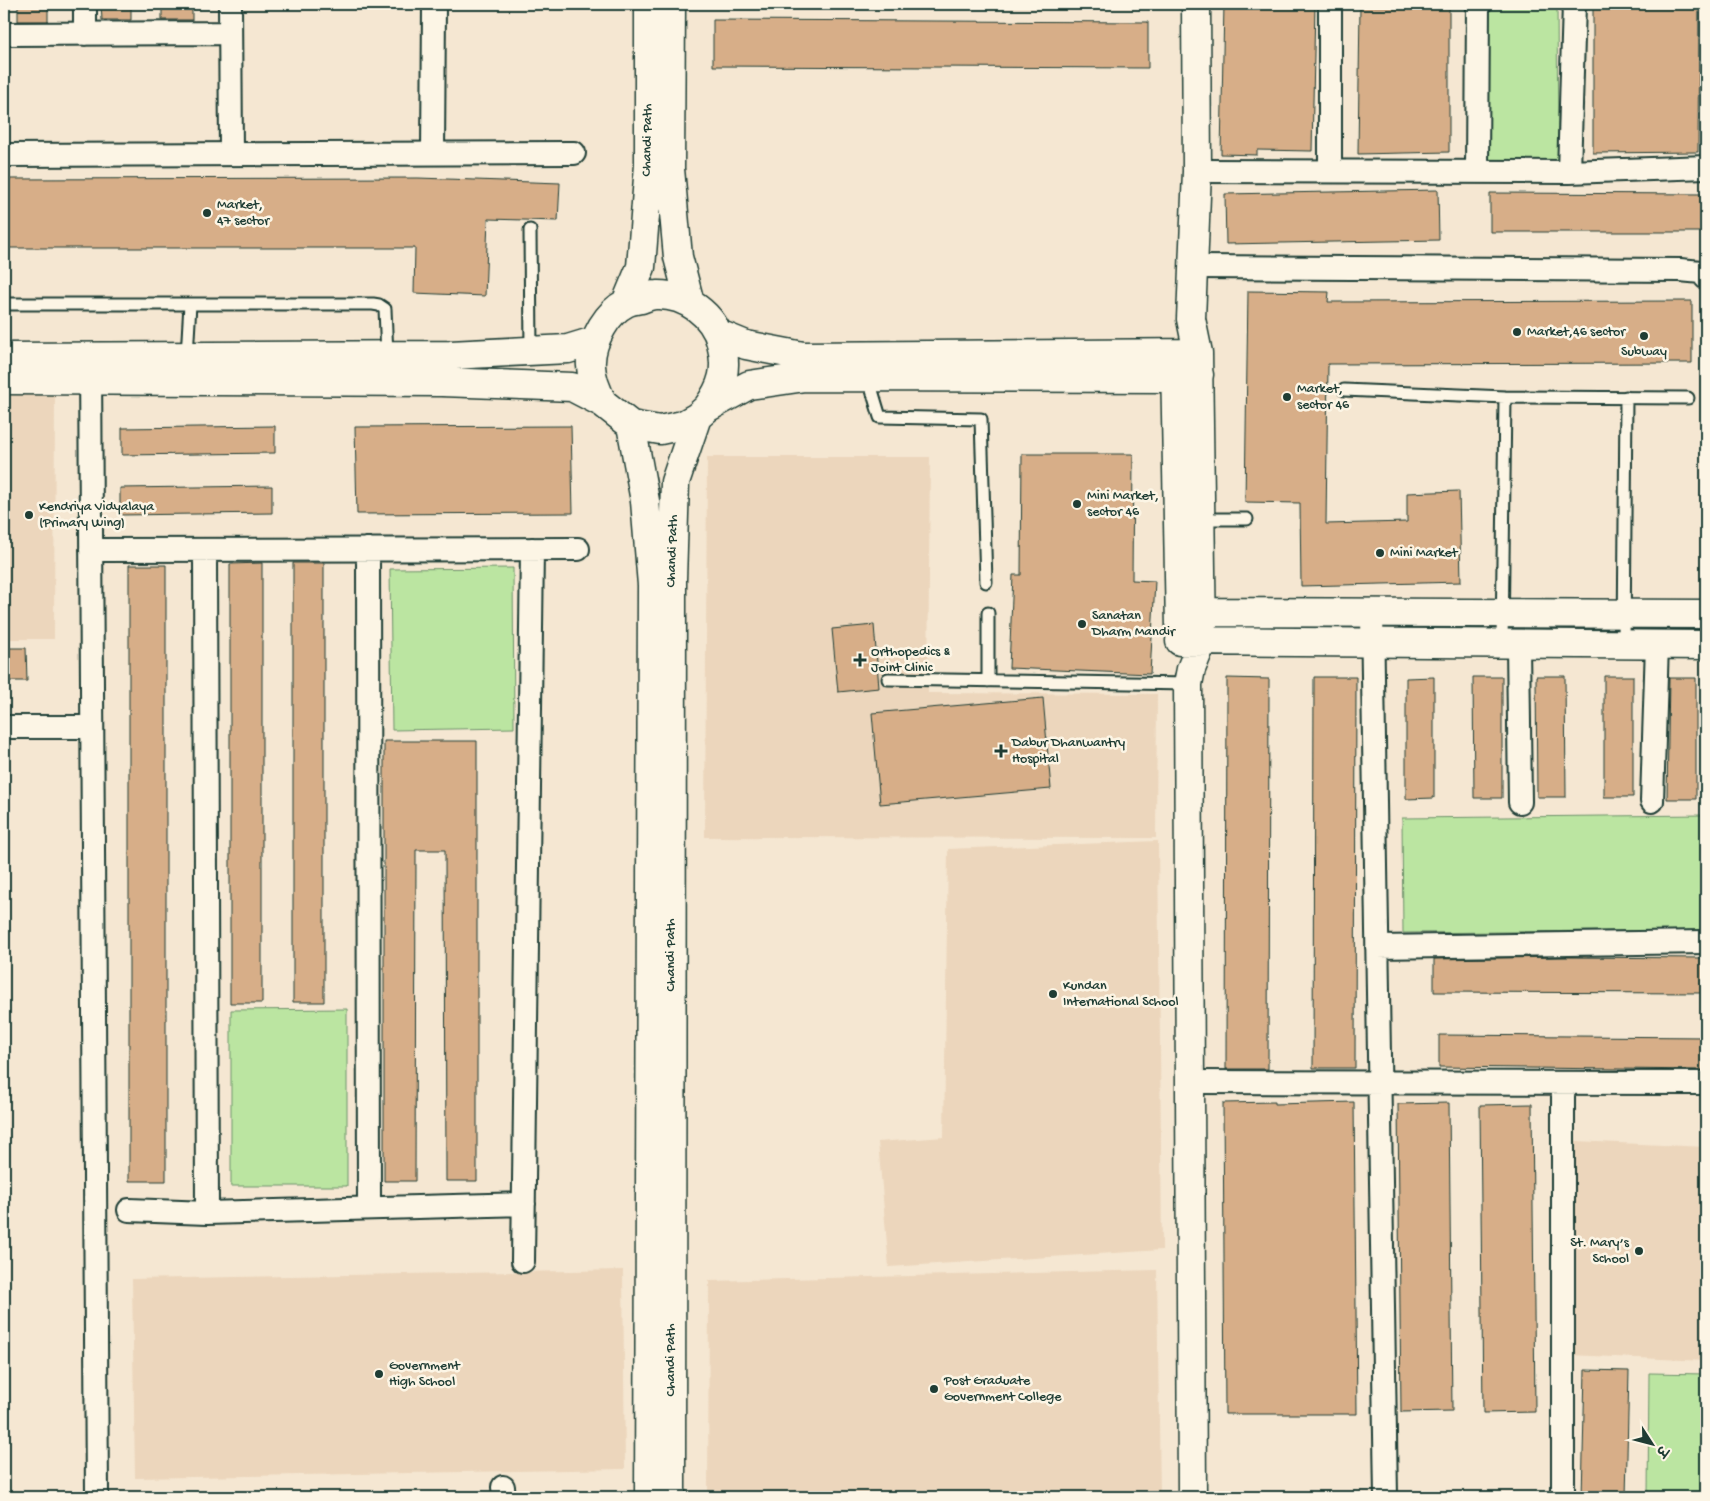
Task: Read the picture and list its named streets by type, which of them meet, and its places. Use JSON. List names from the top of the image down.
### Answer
{
  "streets": {
    "street": ["Chandi Path"]
  },
  "places": {
    "other": [
      "Market, 47 sector",
      "Market,46 sector",
      "Subway",
      "Market, sector 46",
      "Mini Market, sector 46",
      "Kendriya Vidyalaya (Primary Wing)",
      "Mini Market",
      "Sanatan Dharm Mandir",
      "Kundan International School",
      "St. Mary’s School",
      "Government High School",
      "Post Graduate Government College"
    ],
    "health": ["Orthopedics & Joint Clinic", "Dabur Dhanwantry Hospital"]
  },
  "north": "bottom right"
}
